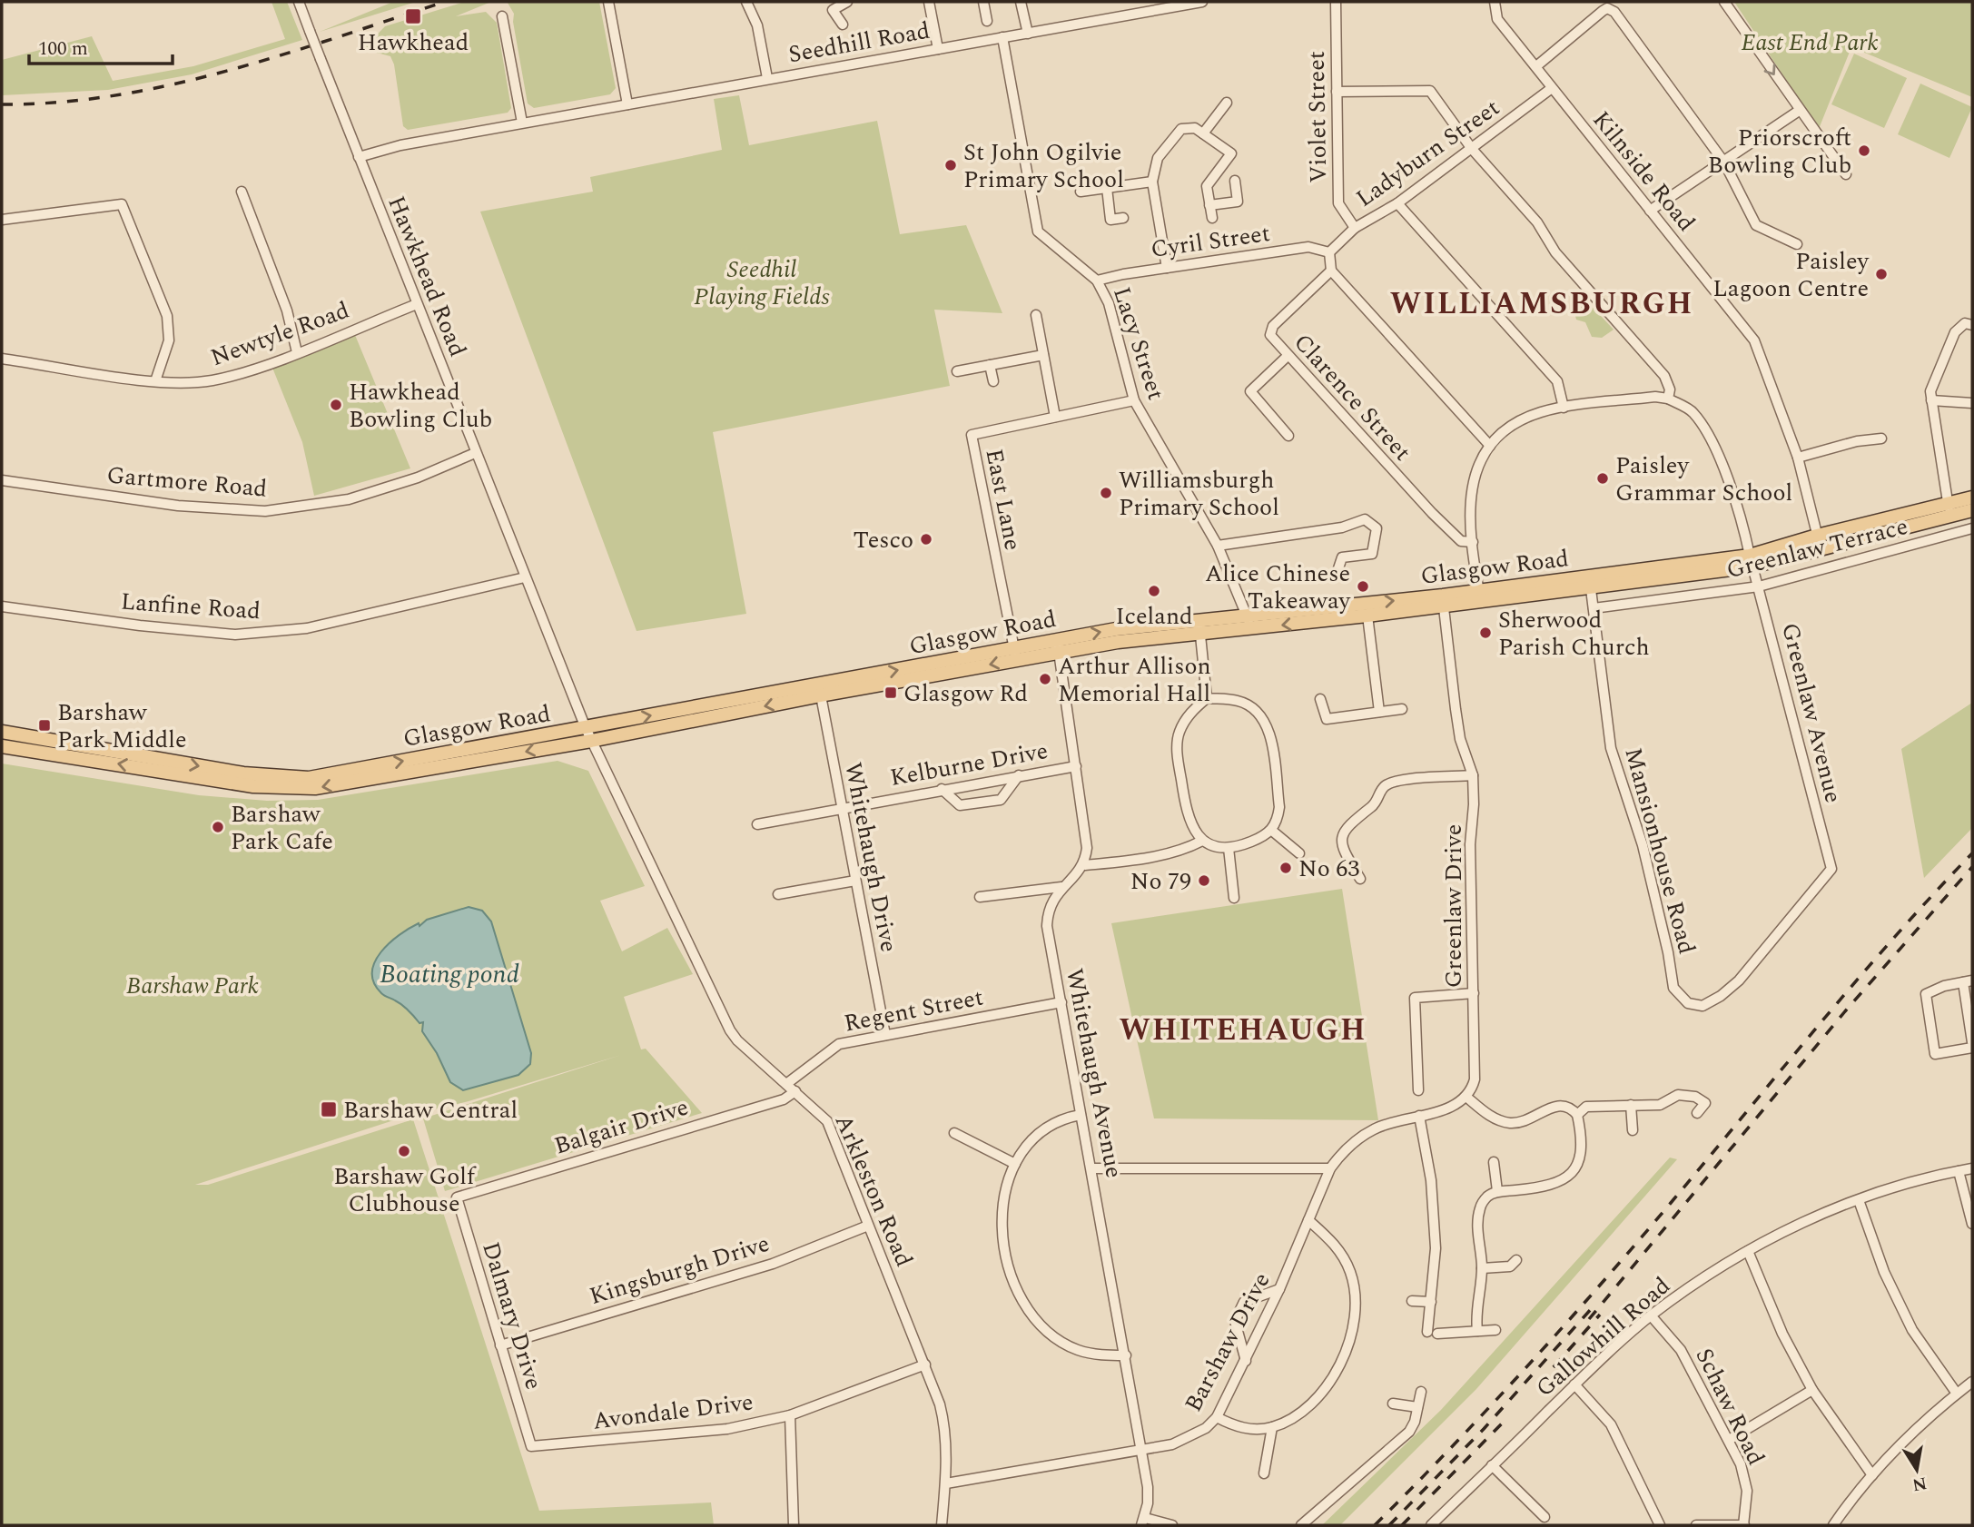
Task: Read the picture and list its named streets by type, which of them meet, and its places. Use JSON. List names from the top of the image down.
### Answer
{
  "streets": {
    "main road": ["Glasgow Road"],
    "street": [
      "Seedhill Road",
      "Violet Street",
      "Ladyburn Street",
      "Kilnside Road",
      "Cyril Street",
      "Hawkhead Road",
      "Newtyle Road",
      "Lacy Street",
      "Clarence Street",
      "Gartmore Road",
      "East Lane",
      "Greenlaw Terrace",
      "Lanfine Road",
      "Greenlaw Avenue",
      "Kelburne Drive",
      "Mansionhouse Road",
      "Whitehaugh Drive",
      "Greenlaw Drive",
      "Regent Street",
      "Whitehaugh Avenue",
      "Balgair Drive",
      "Arkleston Road",
      "Kingsburgh Drive",
      "Dalmary Drive",
      "Gallowhill Road",
      "Barshaw Drive",
      "Schaw Road",
      "Avondale Drive"
    ]
  },
  "crossings": [
    ["Seedhill Road", "Hawkhead Road"],
    ["Seedhill Road", "Lacy Street"],
    ["Violet Street", "Ladyburn Street"],
    ["Ladyburn Street", "Kilnside Road"],
    ["Ladyburn Street", "Cyril Street"],
    ["Kilnside Road", "Glasgow Road"],
    ["Cyril Street", "Lacy Street"],
    ["Hawkhead Road", "Newtyle Road"],
    ["Hawkhead Road", "Gartmore Road"],
    ["Hawkhead Road", "Glasgow Road"],
    ["Hawkhead Road", "Lanfine Road"],
    ["Hawkhead Road", "Arkleston Road"],
    ["Lacy Street", "East Lane"],
    ["Lacy Street", "Glasgow Road"],
    ["East Lane", "Glasgow Road"],
    ["Greenlaw Terrace", "Greenlaw Avenue"],
    ["Greenlaw Terrace", "Mansionhouse Road"],
    ["Glasgow Road", "Greenlaw Avenue"],
    ["Glasgow Road", "Mansionhouse Road"],
    ["Glasgow Road", "Whitehaugh Drive"],
    ["Glasgow Road", "Greenlaw Drive"],
    ["Glasgow Road", "Arkleston Road"],
    ["Greenlaw Avenue", "Mansionhouse Road"],
    ["Kelburne Drive", "Whitehaugh Drive"],
    ["Whitehaugh Drive", "Regent Street"],
    ["Regent Street", "Whitehaugh Avenue"],
    ["Regent Street", "Arkleston Road"],
    ["Whitehaugh Avenue", "Barshaw Drive"],
    ["Balgair Drive", "Arkleston Road"],
    ["Balgair Drive", "Dalmary Drive"],
    ["Arkleston Road", "Kingsburgh Drive"],
    ["Arkleston Road", "Barshaw Drive"],
    ["Arkleston Road", "Avondale Drive"],
    ["Kingsburgh Drive", "Dalmary Drive"],
    ["Dalmary Drive", "Avondale Drive"],
    ["Gallowhill Road", "Schaw Road"]
  ],
  "districts": ["WILLIAMSBURGH", "WHITEHAUGH"],
  "water": ["Boating pond"],
  "parks": ["East End Park", "Seedhil Playing Fields", "Barshaw Park"],
  "places": {
    "transit": [
      "Hawkhead",
      "Glasgow Rd",
      "Barshaw Park Middle",
      "Barshaw Central"
    ],
    "other": [
      "Priorscroft Bowling Club",
      "St John Ogilvie Primary School",
      "Paisley Lagoon Centre",
      "Hawkhead Bowling Club",
      "Paisley Grammar School",
      "Williamsburgh Primary School",
      "Tesco",
      "Alice Chinese Takeaway",
      "Iceland",
      "Sherwood Parish Church",
      "Arthur Allison Memorial Hall",
      "Barshaw Park Cafe",
      "No 63",
      "No 79",
      "Barshaw Golf Clubhouse"
    ]
  },
  "scale_bar": "100 m",
  "north": "bottom"
}
